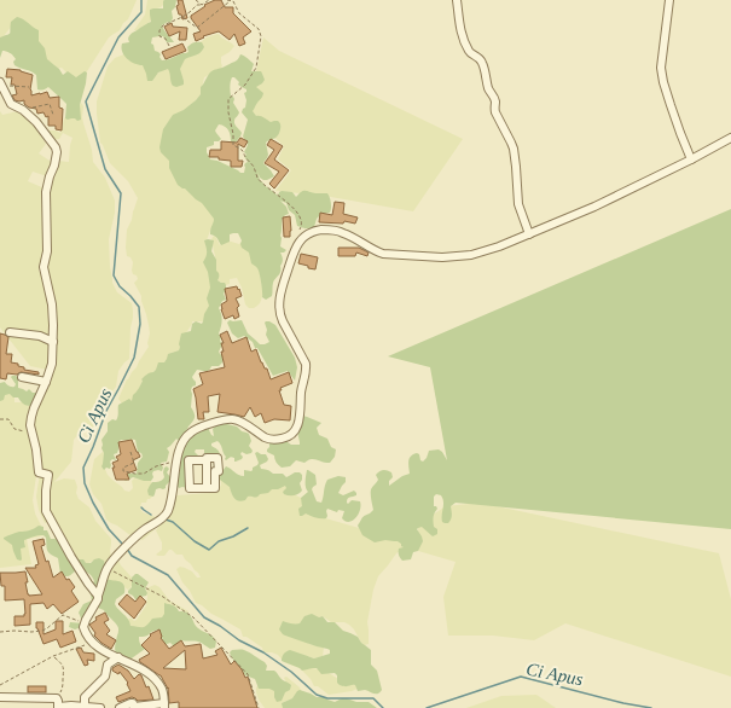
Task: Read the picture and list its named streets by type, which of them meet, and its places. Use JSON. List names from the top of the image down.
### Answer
{
  "water": ["Ci Apus"]
}
